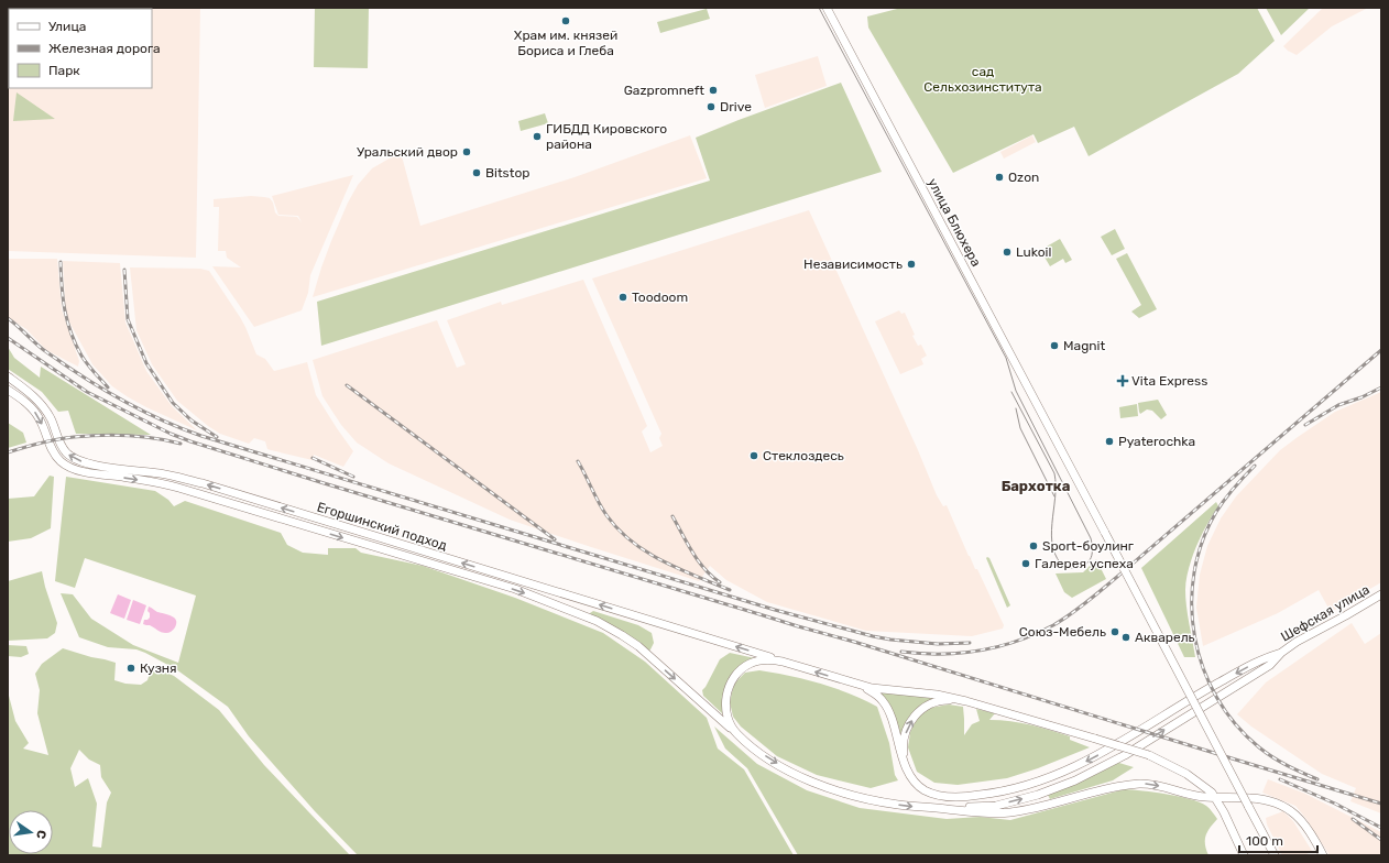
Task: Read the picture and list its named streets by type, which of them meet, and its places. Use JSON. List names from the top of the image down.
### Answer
{
  "streets": {
    "main road": ["улица Блюхера", "Егоршинский подход", "Шефская улица"]
  },
  "districts": ["Бархотка"],
  "parks": ["сад Сельхозинститута"],
  "places": {
    "other": [
      "Храм им. князей Бориса и Глеба",
      "Gazpromneft",
      "Drive",
      "ГИБДД Кировского района",
      "Уральский двор",
      "Bitstop",
      "Ozon",
      "Lukoil",
      "Независимость",
      "Toodoom",
      "Magnit",
      "Pyaterochka",
      "Стеклоздесь",
      "Sport-боулинг",
      "Галерея успеха",
      "Союз-Мебель",
      "Акварель",
      "Кузня"
    ],
    "health": ["Vita Express"]
  },
  "legend": ["Улица", "Железная дорога", "Парк"],
  "scale_bar": "100 m",
  "north": "right"
}
